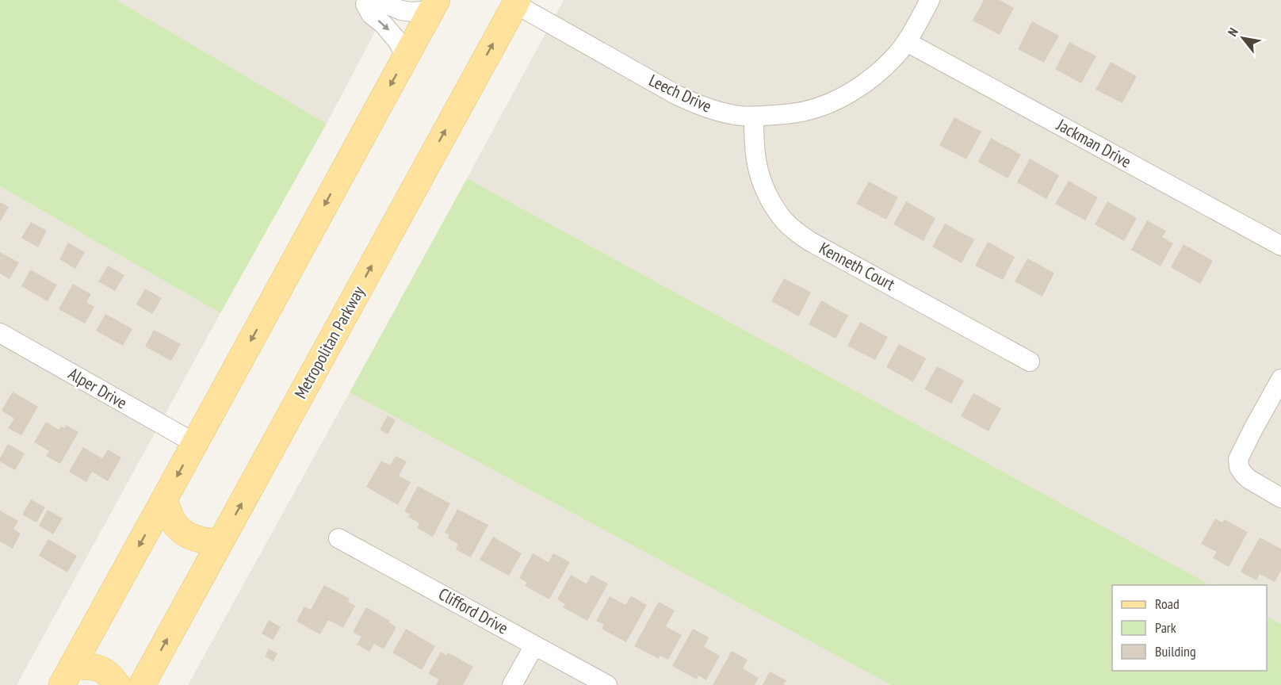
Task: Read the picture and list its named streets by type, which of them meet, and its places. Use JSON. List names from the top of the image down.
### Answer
{
  "streets": {
    "main road": ["Metropolitan Parkway"],
    "street": [
      "Leech Drive",
      "Jackman Drive",
      "Kenneth Court",
      "Alper Drive",
      "Clifford Drive"
    ]
  },
  "crossings": [
    ["Leech Drive", "Jackman Drive"],
    ["Leech Drive", "Kenneth Court"],
    ["Leech Drive", "Metropolitan Parkway"]
  ],
  "legend": ["Road", "Park", "Building"],
  "north": "top left"
}
